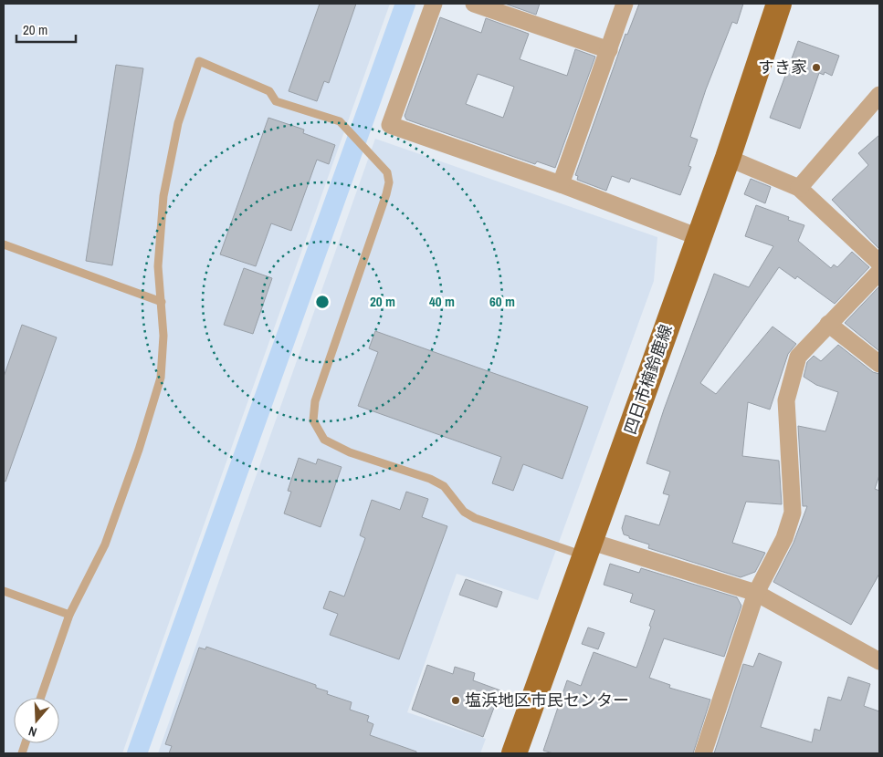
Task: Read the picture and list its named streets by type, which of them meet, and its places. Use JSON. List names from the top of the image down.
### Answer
{
  "streets": {
    "main road": ["四日市楠鈴鹿線"]
  },
  "places": ["すき家", "塩浜地区市民センター"],
  "scale_bar": "20 m",
  "north": "bottom",
  "rings": ["20 m", "40 m", "60 m"]
}
